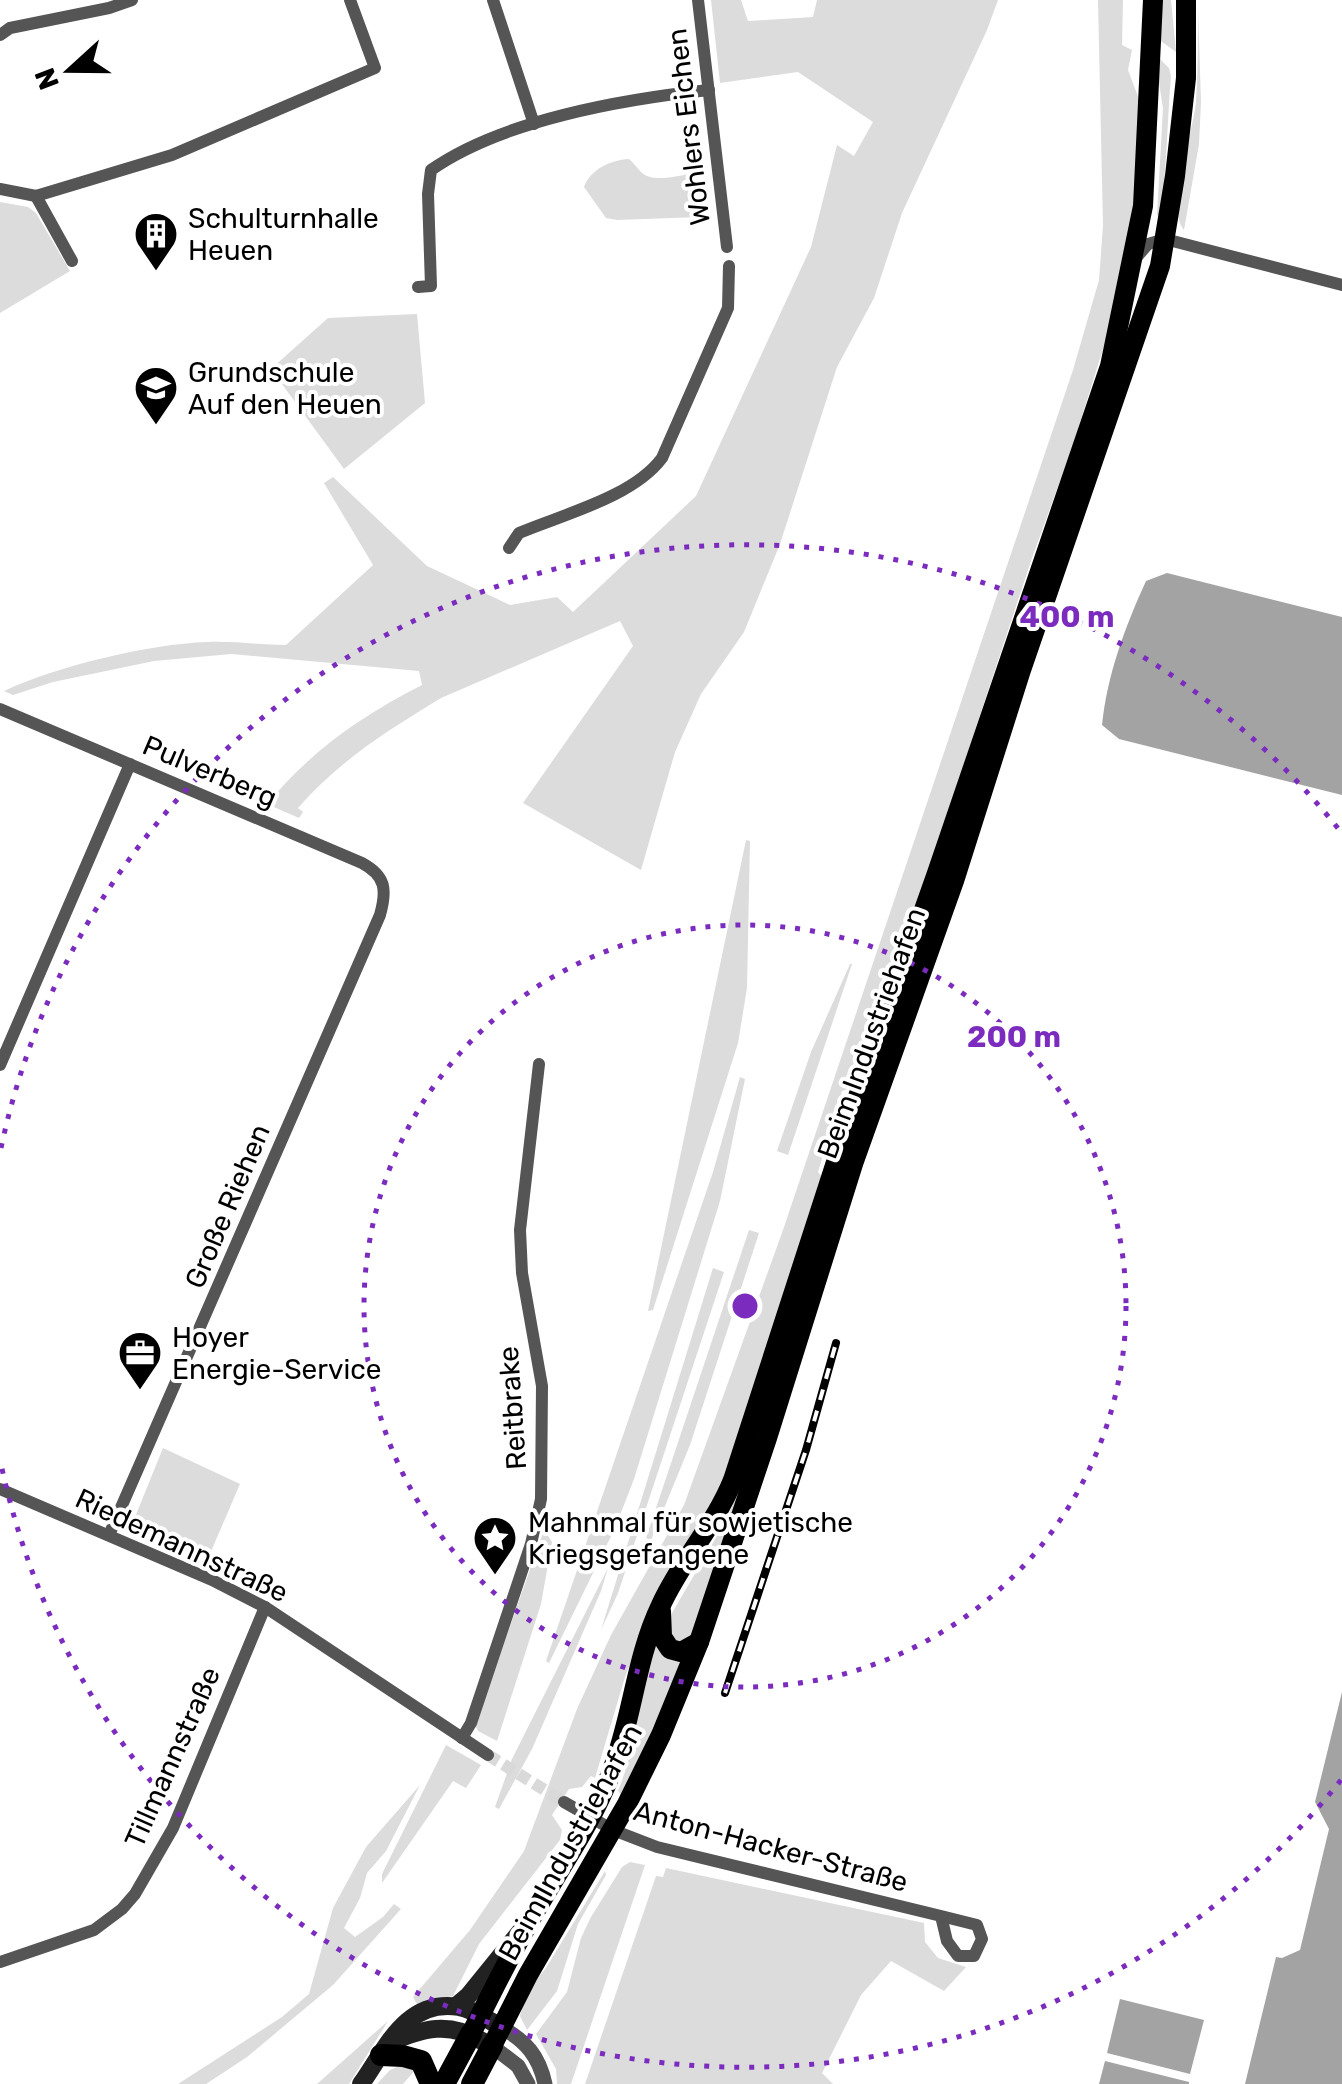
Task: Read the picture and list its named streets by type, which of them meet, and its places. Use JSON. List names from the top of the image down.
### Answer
{
  "streets": {
    "main road": ["Beim Industriehafen"],
    "street": [
      "Wohlers Eichen",
      "Pulverberg",
      "Große Riehen",
      "Reitbrake",
      "Riedemannstraße",
      "Tillmannstraße",
      "Anton-Hacker-Straße"
    ]
  },
  "crossings": [
    ["Pulverberg", "Große Riehen"],
    ["Beim Industriehafen", "Anton-Hacker-Straße"],
    ["Große Riehen", "Riedemannstraße"],
    ["Reitbrake", "Riedemannstraße"],
    ["Riedemannstraße", "Tillmannstraße"]
  ],
  "places": {
    "building": ["Schulturnhalle Heuen"],
    "school or university": ["Grundschule Auf den Heuen"],
    "office": ["Hoyer Energie-Service"],
    "place": ["Mahnmal für sowjetische Kriegsgefangene"]
  },
  "north": "left",
  "rings": ["400 m", "200 m"]
}
